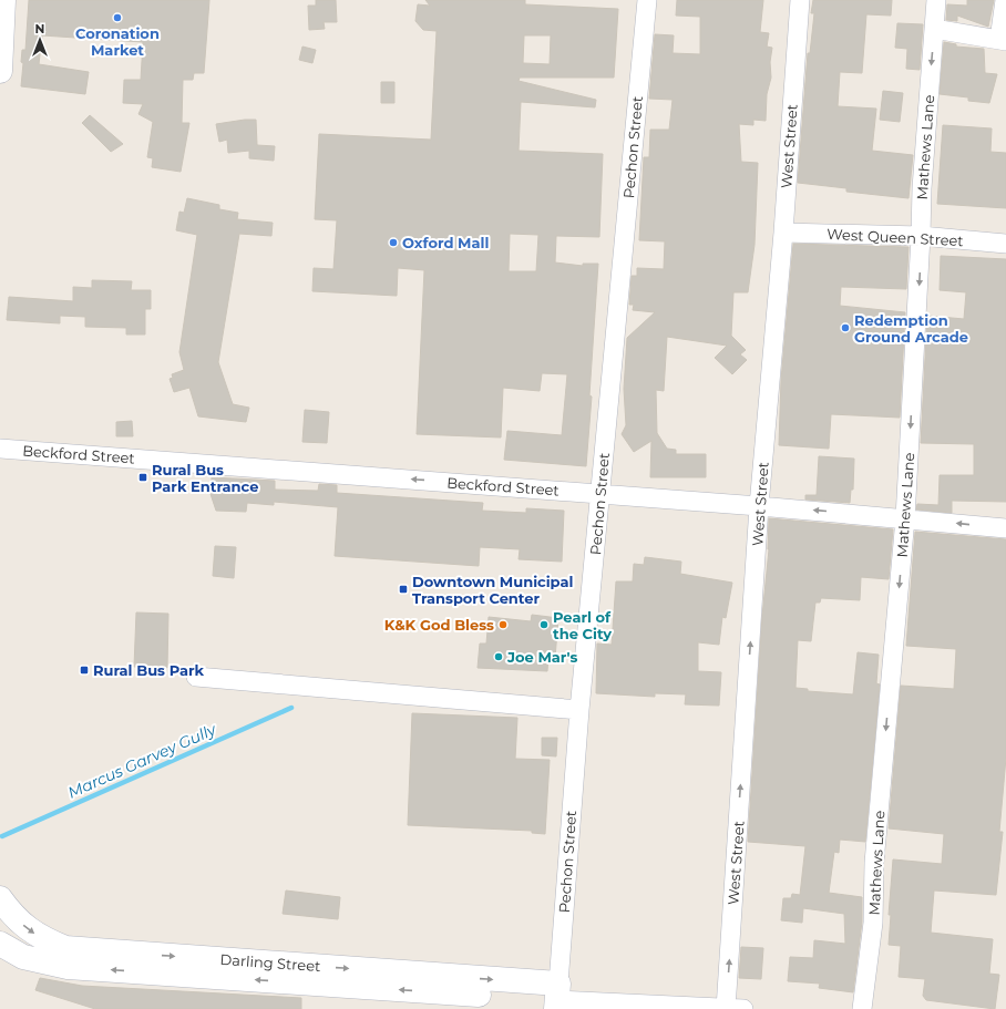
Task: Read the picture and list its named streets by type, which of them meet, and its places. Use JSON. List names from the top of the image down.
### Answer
{
  "streets": {
    "street": [
      "West Street",
      "Pechon Street",
      "Mathews Lane",
      "West Queen Street",
      "Beckford Street",
      "Darling Street"
    ]
  },
  "crossings": [
    ["West Street", "West Queen Street"],
    ["West Street", "Beckford Street"],
    ["Pechon Street", "Beckford Street"],
    ["Pechon Street", "Darling Street"],
    ["Mathews Lane", "West Queen Street"],
    ["Mathews Lane", "Beckford Street"]
  ],
  "one_way": ["West Street", "Mathews Lane", "Beckford Street"],
  "water": ["Marcus Garvey Gully"],
  "places": {
    "other": [
      "Coronation Market",
      "Oxford Mall",
      "Redemption Ground Arcade",
      "K&K God Bless",
      "Pearl of the City",
      "Joe Mar's"
    ],
    "transit": ["Rural Bus Park Entrance", "Downtown Municipal Transport Center", "Rural Bus Park"]
  },
  "north": "top"
}
